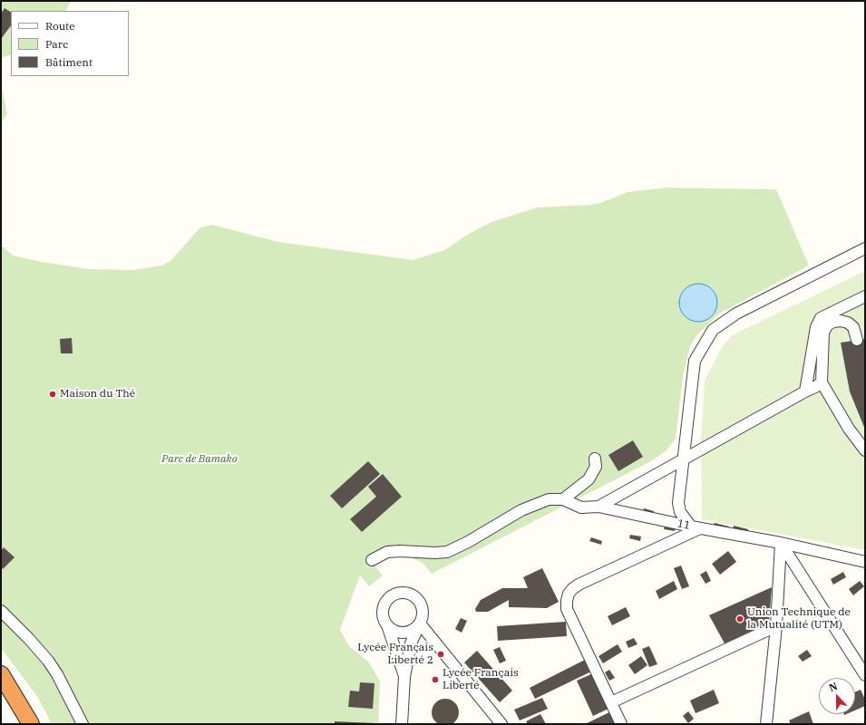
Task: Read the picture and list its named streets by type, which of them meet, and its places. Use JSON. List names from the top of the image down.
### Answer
{
  "streets": {
    "street": ["11"]
  },
  "parks": ["Parc de Bamako"],
  "places": [
    "Maison du Thé",
    "Union Technique de la Mutualité (UTM)",
    "Lycée Français Liberté 2",
    "Lycée Français Liberté"
  ],
  "legend": ["Route", "Parc", "Bâtiment"],
  "north": "top"
}
